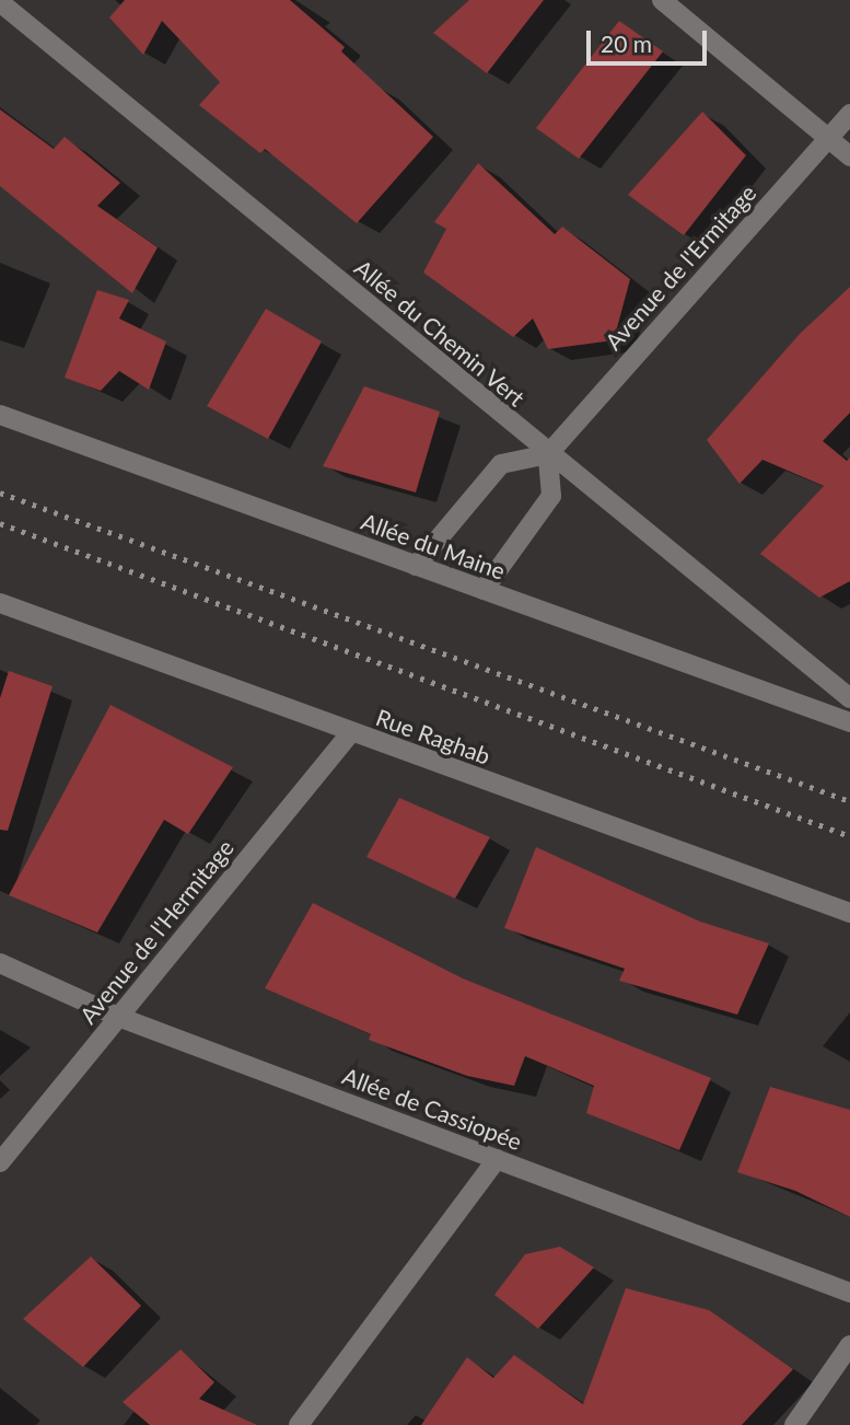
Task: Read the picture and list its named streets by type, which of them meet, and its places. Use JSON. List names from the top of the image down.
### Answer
{
  "streets": {
    "street": [
      "Avenue de l'Ermitage",
      "Allée du Chemin Vert",
      "Allée du Maine",
      "Rue Raghab",
      "Avenue de l'Hermitage",
      "Allée de Cassiopée"
    ]
  },
  "crossings": [
    ["Avenue de l'Ermitage", "Allée du Chemin Vert"],
    ["Rue Raghab", "Avenue de l'Hermitage"],
    ["Avenue de l'Hermitage", "Allée de Cassiopée"]
  ],
  "scale_bar": "20 m"
}
